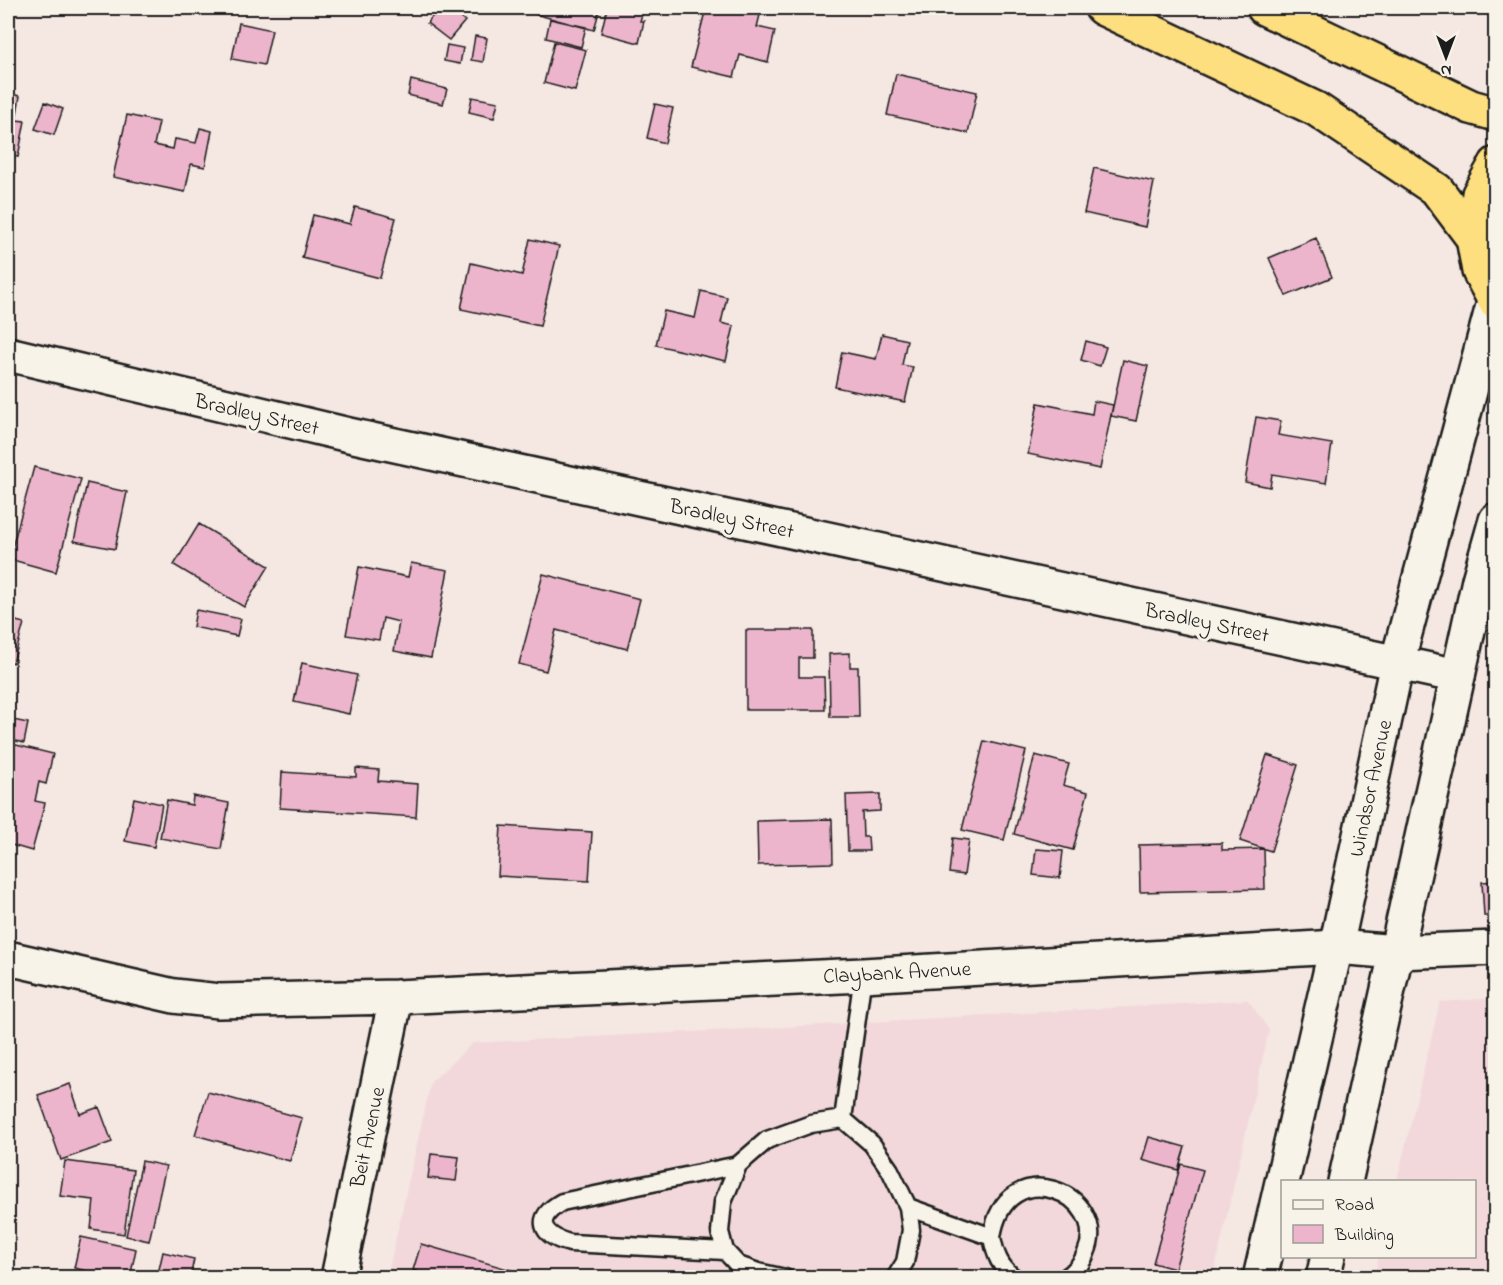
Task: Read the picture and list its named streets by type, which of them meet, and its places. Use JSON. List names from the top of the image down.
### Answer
{
  "streets": {
    "street": [
      "Bradley Street",
      "Windsor Avenue",
      "Claybank Avenue",
      "Beit Avenue"
    ]
  },
  "crossings": [
    ["Bradley Street", "Windsor Avenue"],
    ["Windsor Avenue", "Claybank Avenue"],
    ["Claybank Avenue", "Beit Avenue"]
  ],
  "legend": ["Road", "Building"],
  "north": "bottom"
}
